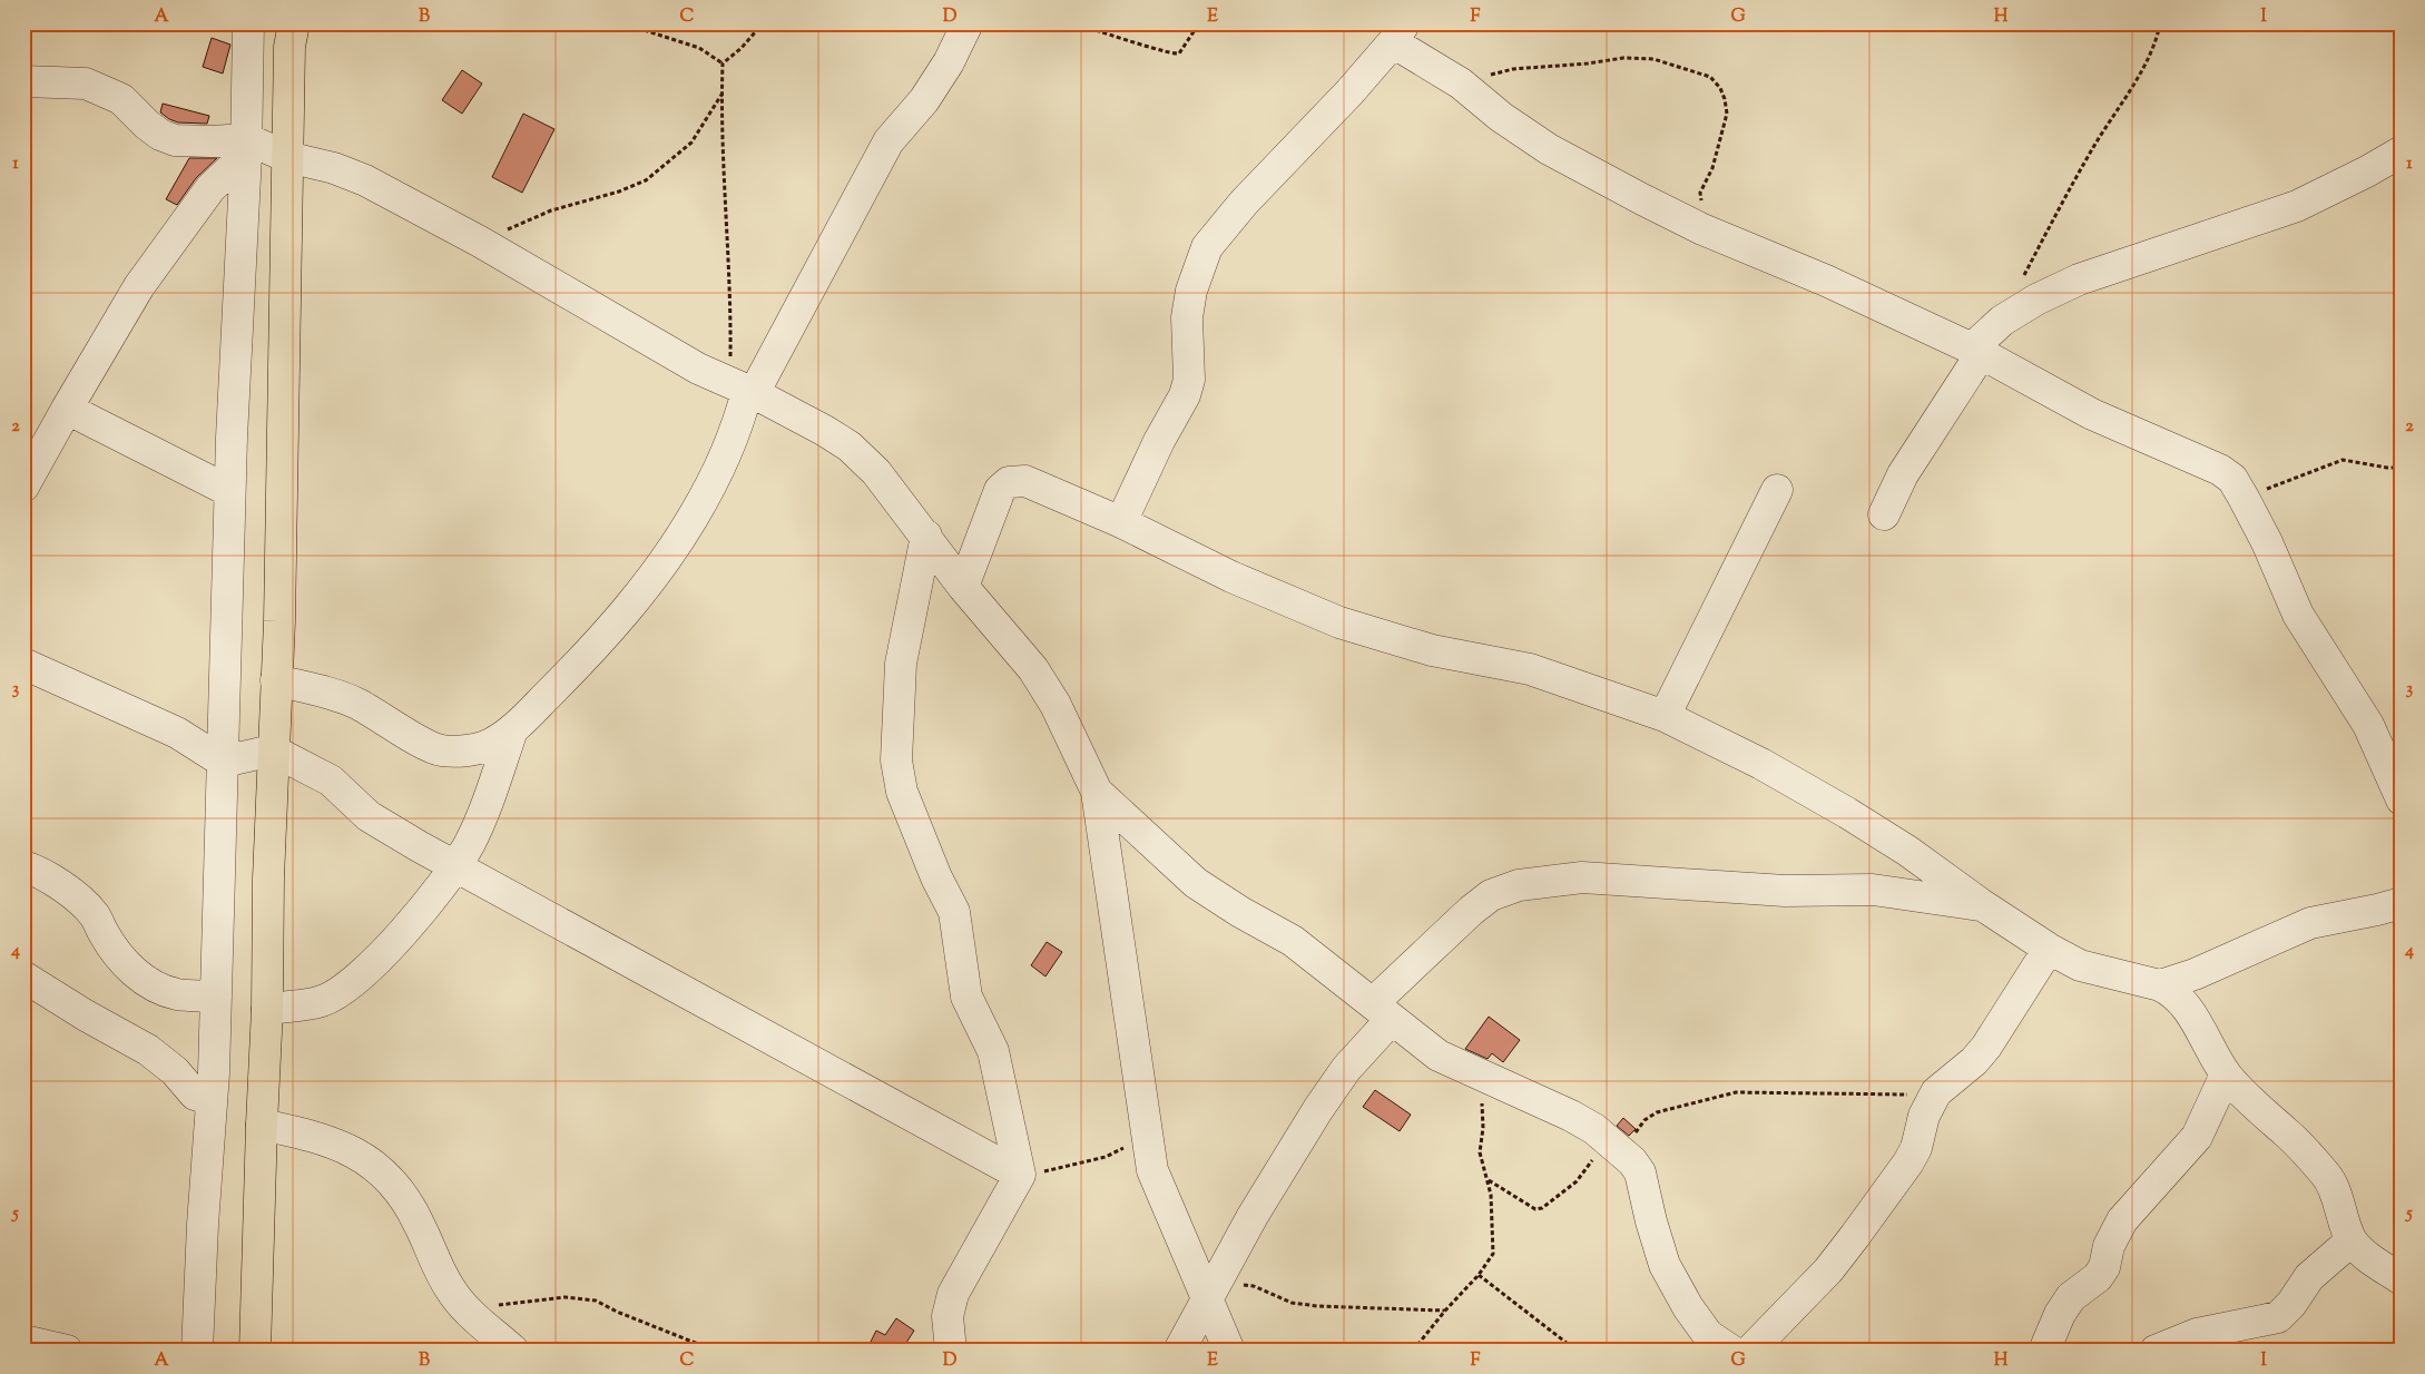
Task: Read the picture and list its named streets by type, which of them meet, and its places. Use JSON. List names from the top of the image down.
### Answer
{
  "grid": {
    "columns": [
      "A",
      "B",
      "C",
      "D",
      "E",
      "F",
      "G",
      "H",
      "I"
    ],
    "rows": [
      "1",
      "2",
      "3",
      "4",
      "5"
    ]
  }
}
